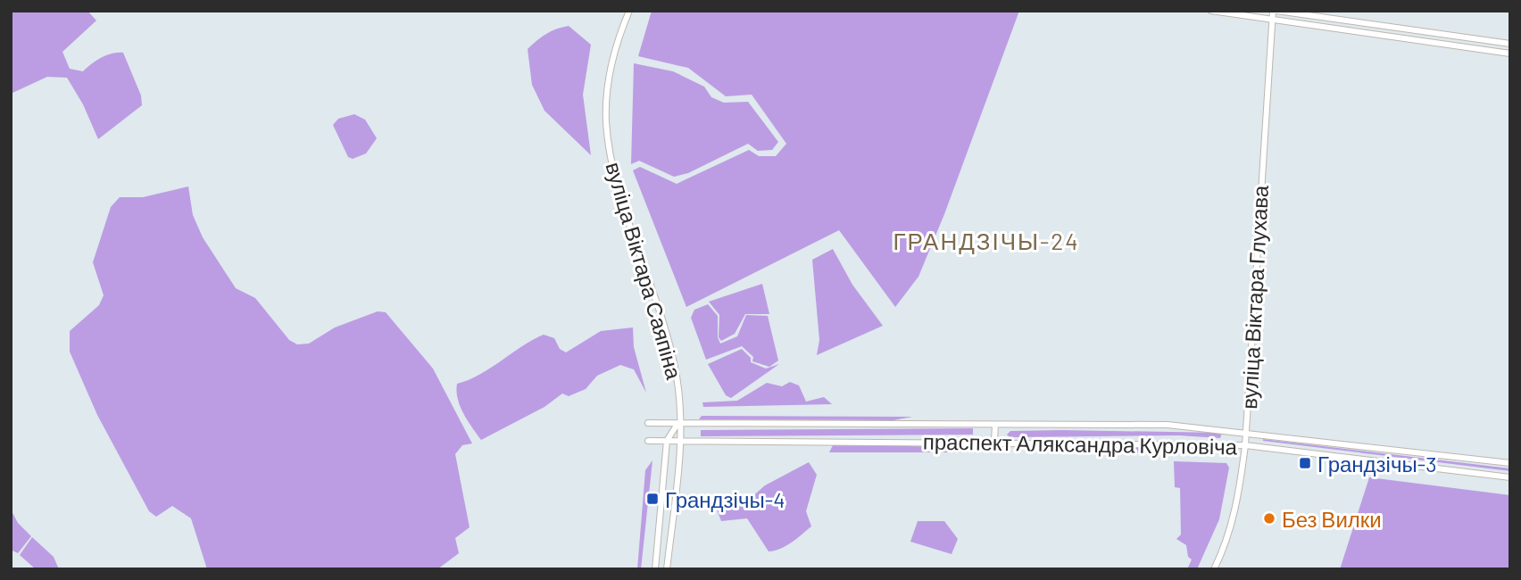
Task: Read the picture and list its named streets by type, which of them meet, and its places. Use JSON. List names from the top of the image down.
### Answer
{
  "streets": {
    "street": ["вуліца Віктара Саяпіна", "вуліца Віктара Глухава", "праспект Аляксандра Курловіча"]
  },
  "crossings": [
    ["вуліца Віктара Саяпіна", "праспект Аляксандра Курловіча"],
    ["вуліца Віктара Глухава", "праспект Аляксандра Курловіча"]
  ],
  "districts": ["ГРАНДЗІЧЫ-24"],
  "places": {
    "transit": ["Грандзічы-3", "Грандзічы-4"],
    "other": ["Без Вилки"]
  }
}
